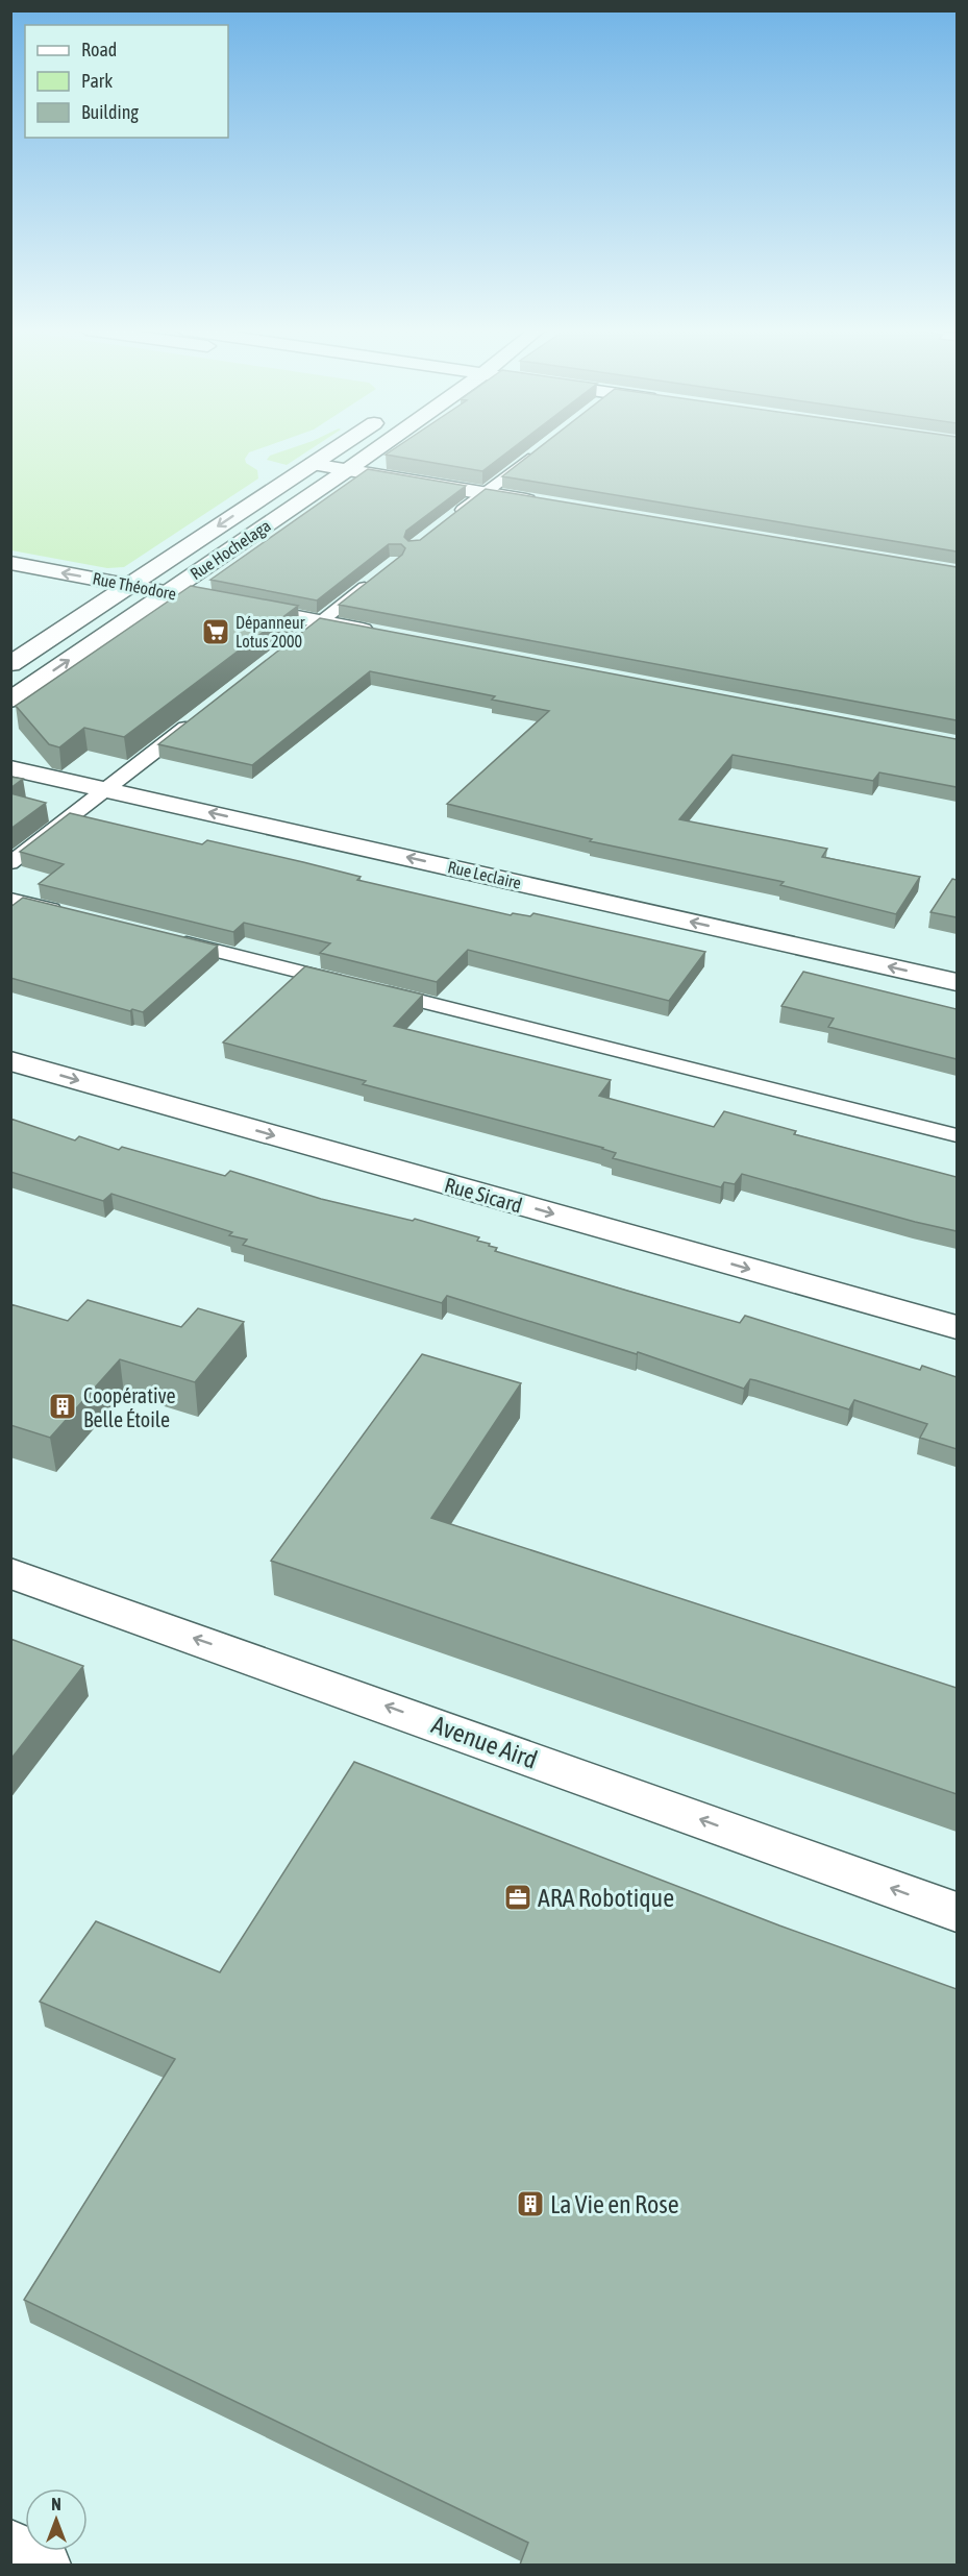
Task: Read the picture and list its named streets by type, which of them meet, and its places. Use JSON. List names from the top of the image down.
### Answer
{
  "streets": {
    "main road": [
      "Rue Hochelaga",
      "Rue Théodore",
      "Rue Leclaire",
      "Rue Sicard",
      "Avenue Aird"
    ]
  },
  "crossings": [
    ["Rue Hochelaga", "Rue Théodore"]
  ],
  "one_way": ["Rue Leclaire", "Rue Sicard", "Avenue Aird"],
  "places": {
    "supermarket": ["Dépanneur Lotus 2000"],
    "building": ["Coopérative Belle Étoile", "La Vie en Rose"],
    "office": ["ARA Robotique"]
  },
  "legend": ["Road", "Park", "Building"],
  "north": "top"
}
